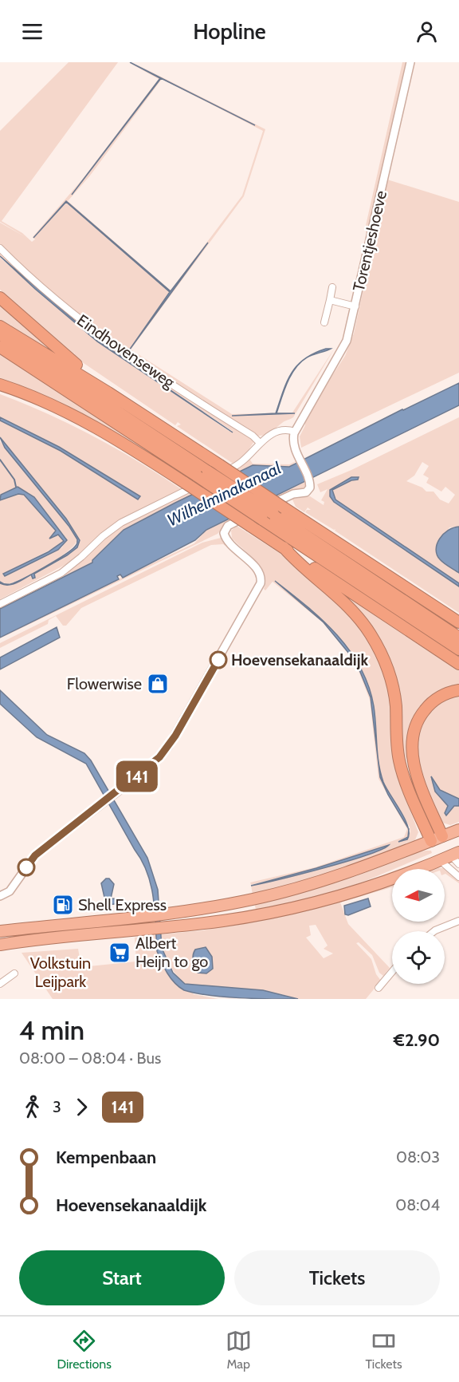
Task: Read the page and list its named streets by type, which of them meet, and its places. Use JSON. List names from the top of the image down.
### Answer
{
  "streets": {
    "street": ["Torentjeshoeve", "Eindhovenseweg"]
  },
  "water": ["Wilhelminakanaal"],
  "parks": ["Volkstuin Leijpark"],
  "places": {
    "other": ["Hoevensekanaaldijk"],
    "shop": ["Flowerwise"],
    "fuel station": ["Shell Express"],
    "supermarket": ["Albert Heijn to go"]
  },
  "lines": ["bus line 141"],
  "north": "left",
  "page": {
    "header": "Hopline",
    "on_map": "141",
    "heading": ["4 min", "08:00 – 08:04 · Bus", "€2.90"],
    "legs": ["3", "141"],
    "list": [
      {
        "name": "Kempenbaan",
        "value": "08:03"
      },
      {
        "name": "Hoevensekanaaldijk",
        "value": "08:04"
      }
    ],
    "buttons": ["Start", "Tickets"],
    "tabs": ["Directions", "Map", "Tickets"]
  }
}
